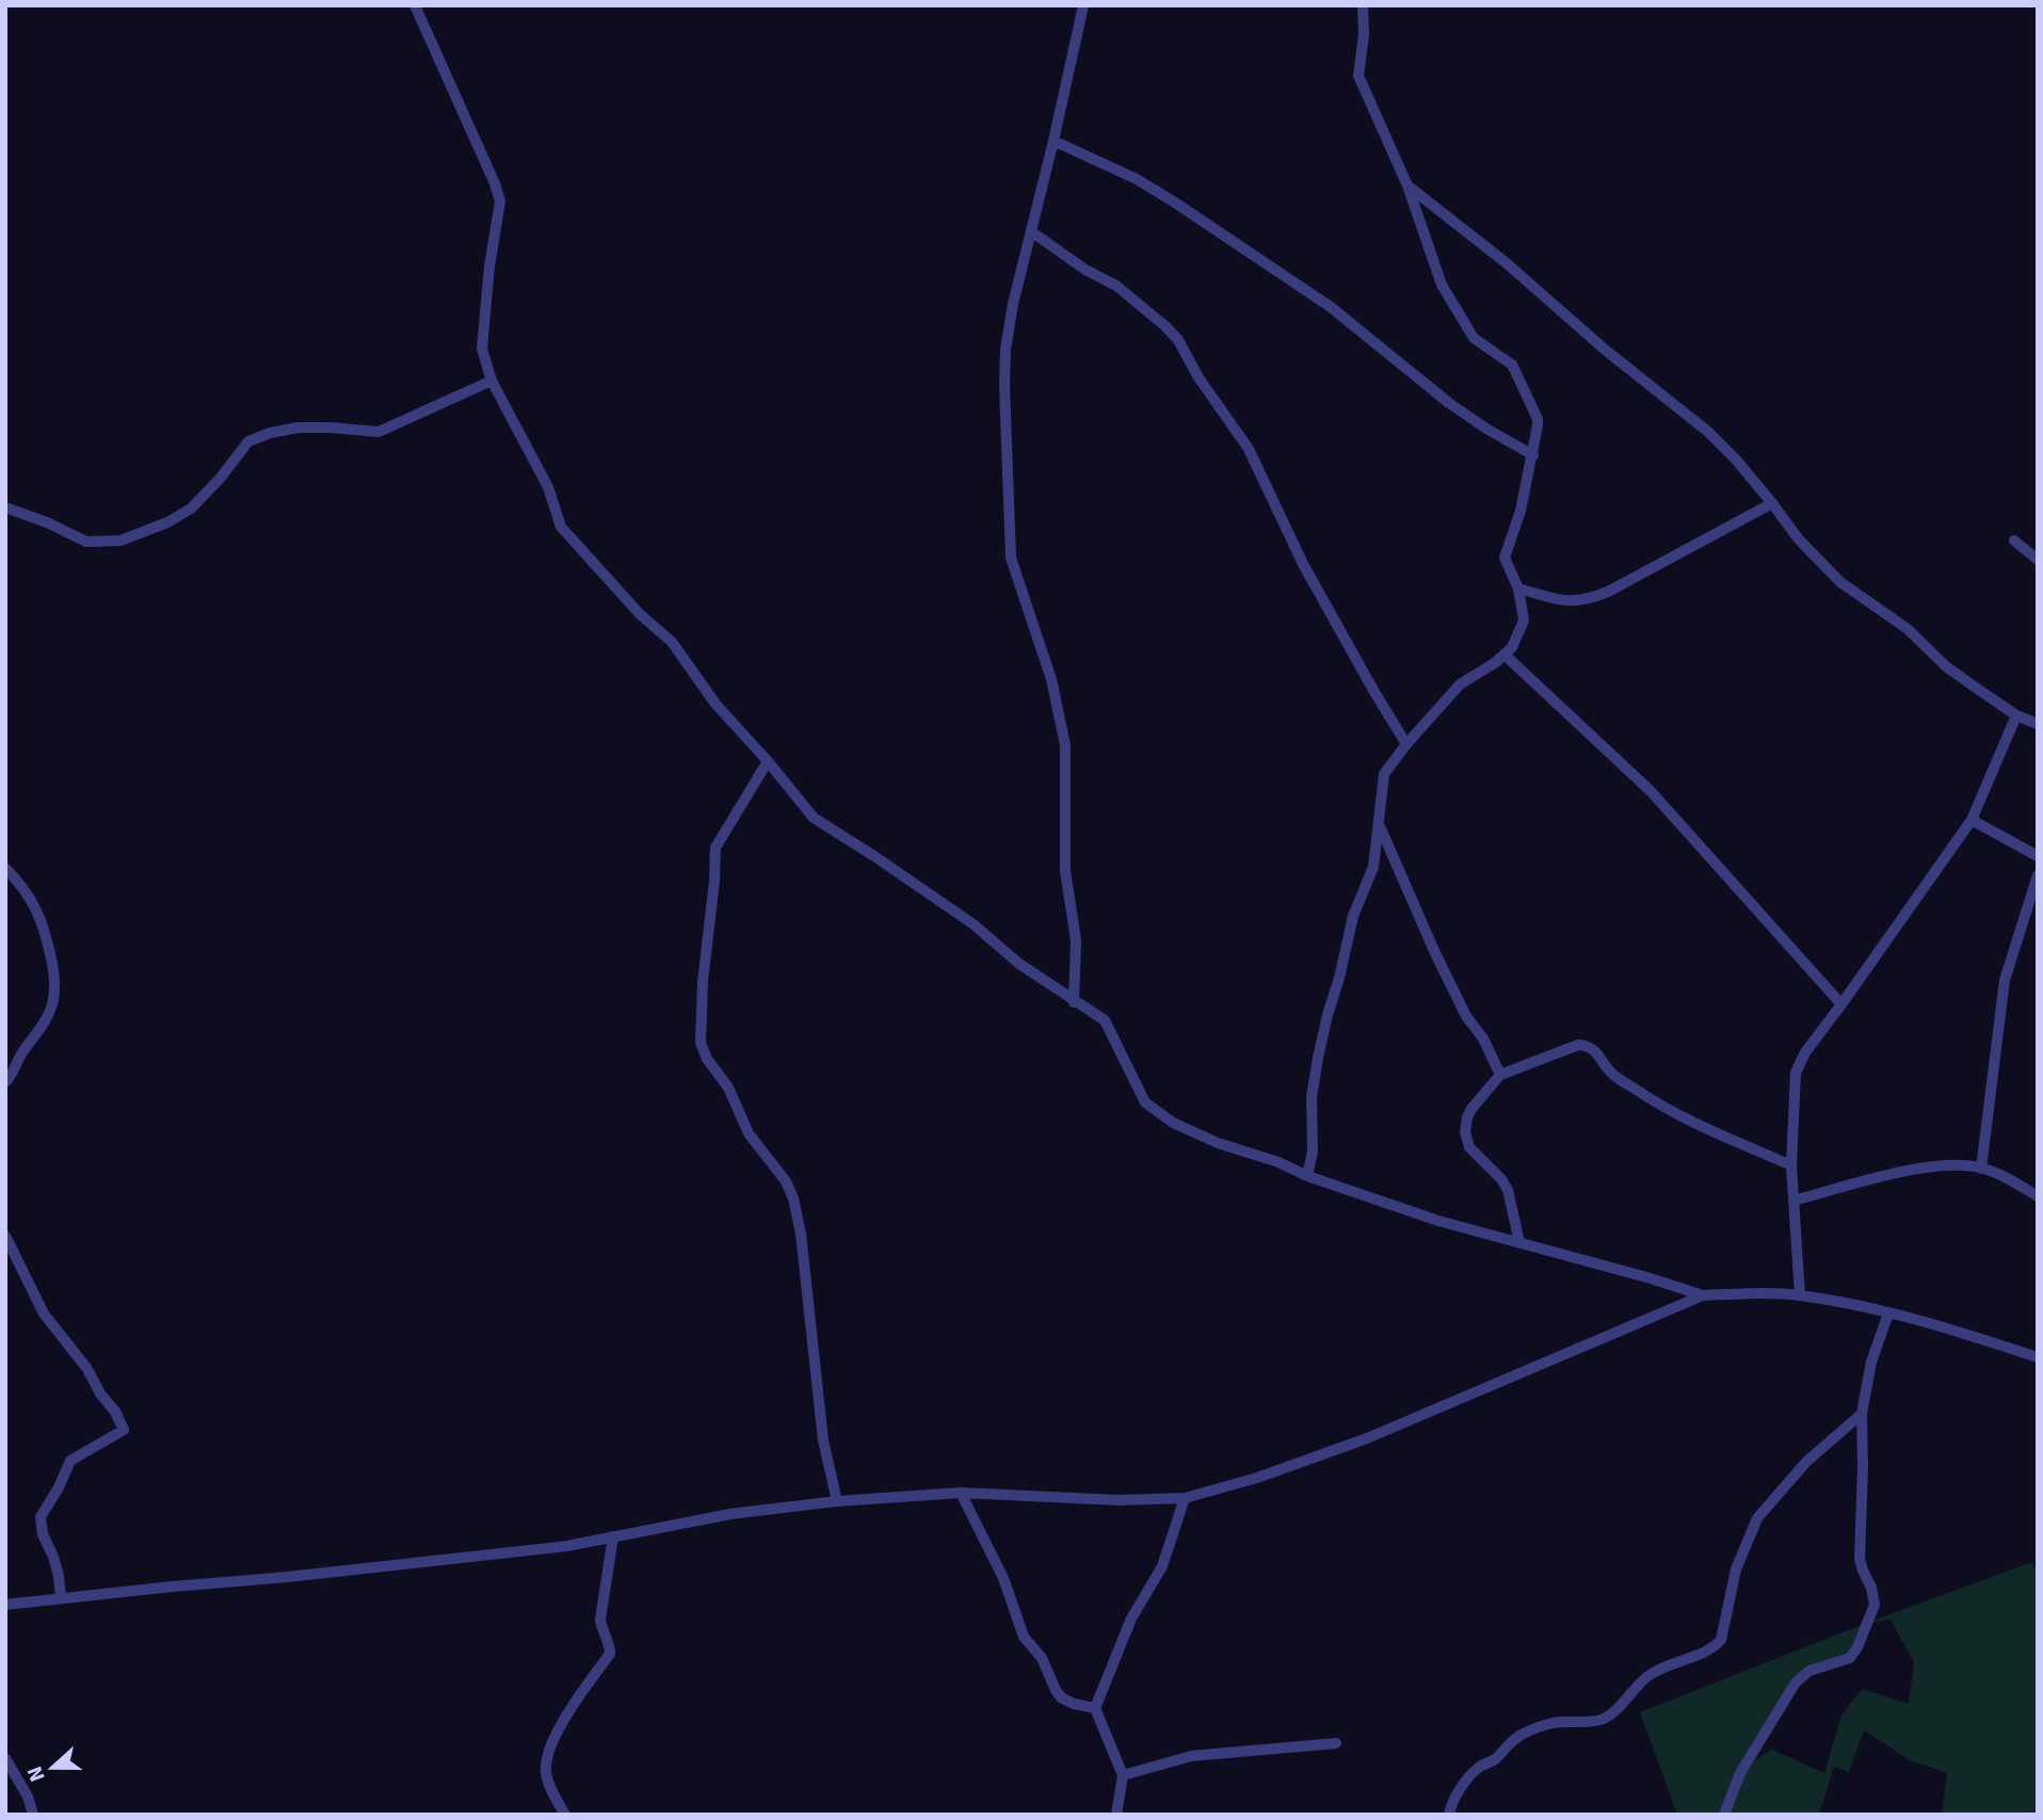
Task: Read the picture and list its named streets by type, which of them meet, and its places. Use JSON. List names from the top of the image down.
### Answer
{
  "north": "left"
}
